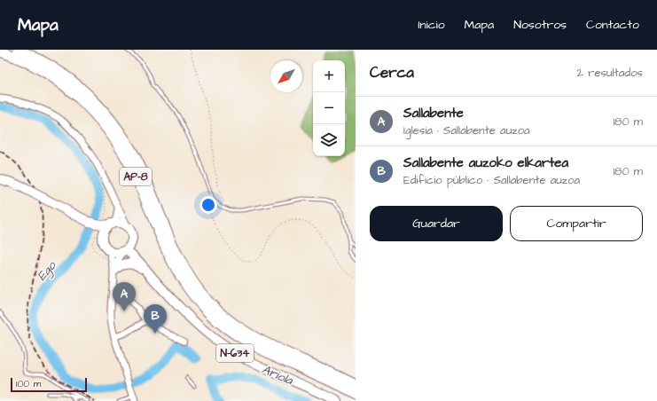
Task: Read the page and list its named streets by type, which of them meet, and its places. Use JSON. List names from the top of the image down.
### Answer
{
  "streets": {
    "highway": ["AP-8", "N-634"]
  },
  "water": ["Ego", "Ariola"],
  "scale_bar": "100 m",
  "north": "bottom left",
  "page": {
    "header": "Mapa",
    "nav": [
      "Inicio",
      "Mapa",
      "Nosotros",
      "Contacto"
    ],
    "heading": ["Cerca", "2 resultados"],
    "map_buttons": ["+", "−"],
    "list": [
      {
        "mark": "A",
        "name": "Sallabente",
        "note": "Iglesia · Sallabente auzoa",
        "value": "180 m"
      },
      {
        "mark": "B",
        "name": "Sallabente auzoko elkartea",
        "note": "Edificio público · Sallabente auzoa",
        "value": "180 m"
      }
    ],
    "buttons": ["Guardar", "Compartir"],
    "pins": ["A", "B"],
    "scale": "100 m"
  }
}
